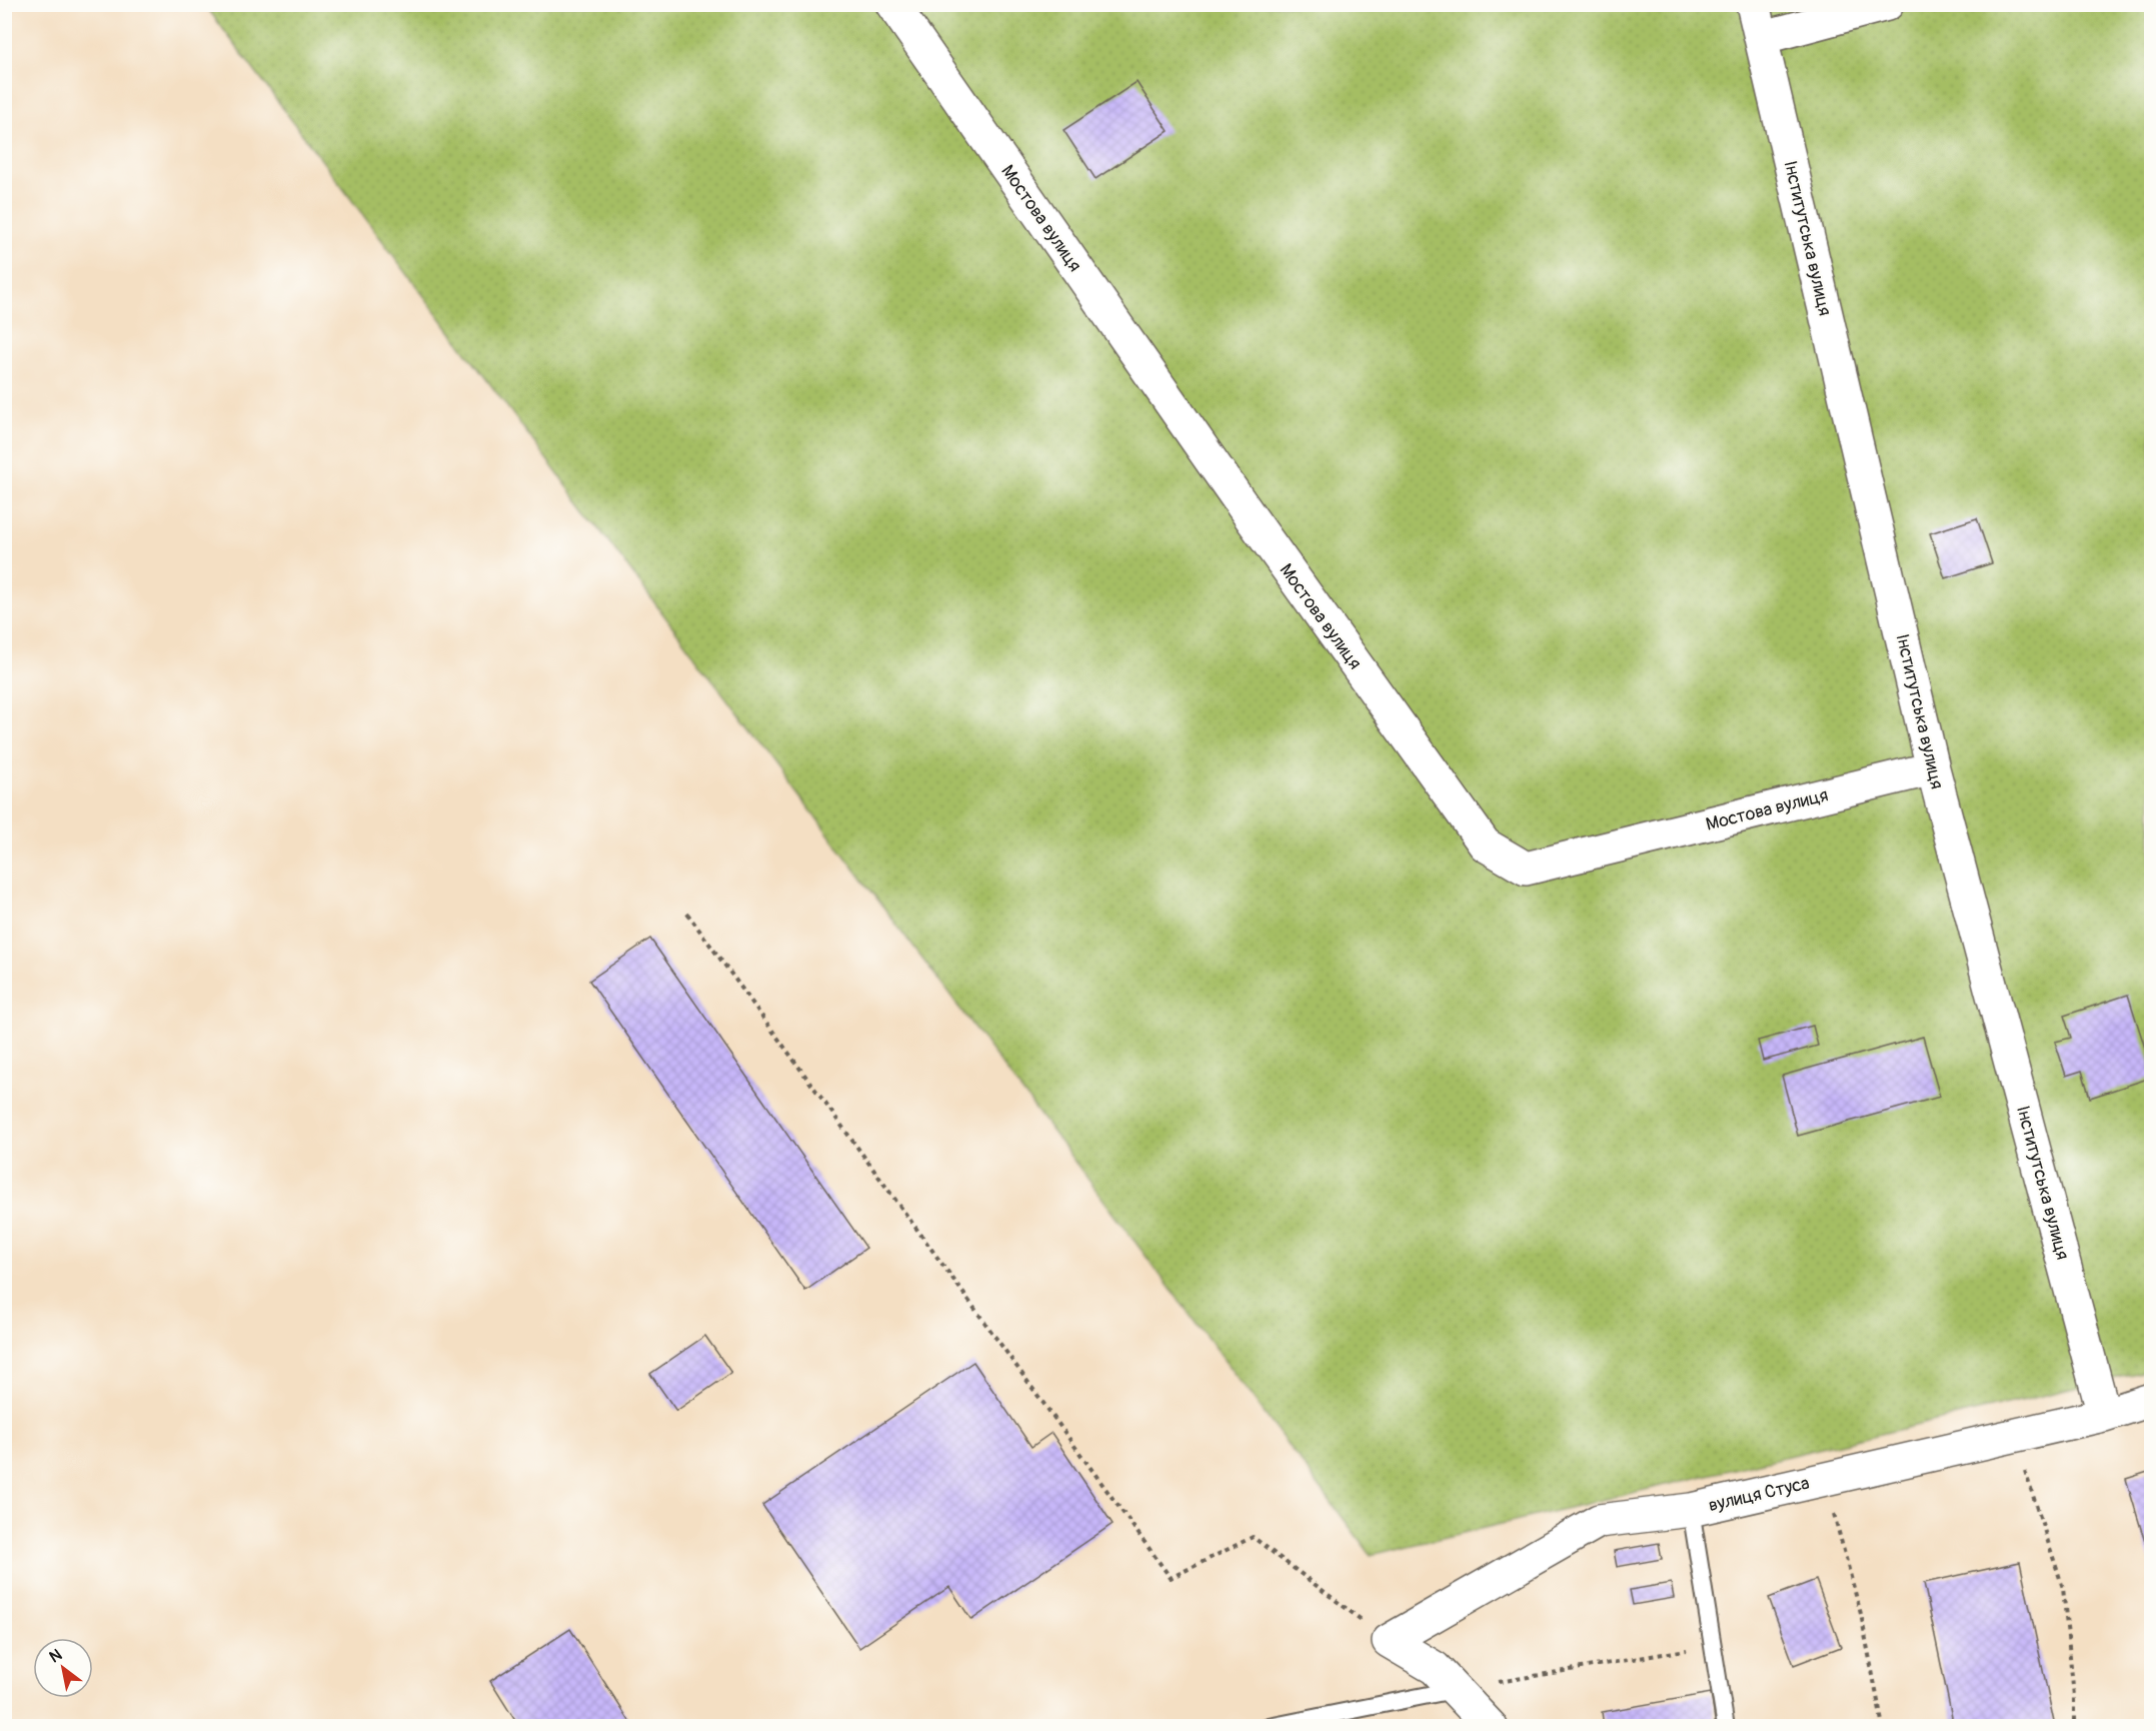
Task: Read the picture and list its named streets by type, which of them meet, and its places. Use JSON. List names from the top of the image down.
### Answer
{
  "streets": {
    "street": ["Мостова вулиця", "Інститутська вулиця", "вулиця Стуса"]
  },
  "crossings": [
    ["Мостова вулиця", "Інститутська вулиця"],
    ["Інститутська вулиця", "вулиця Стуса"]
  ],
  "north": "top left"
}
